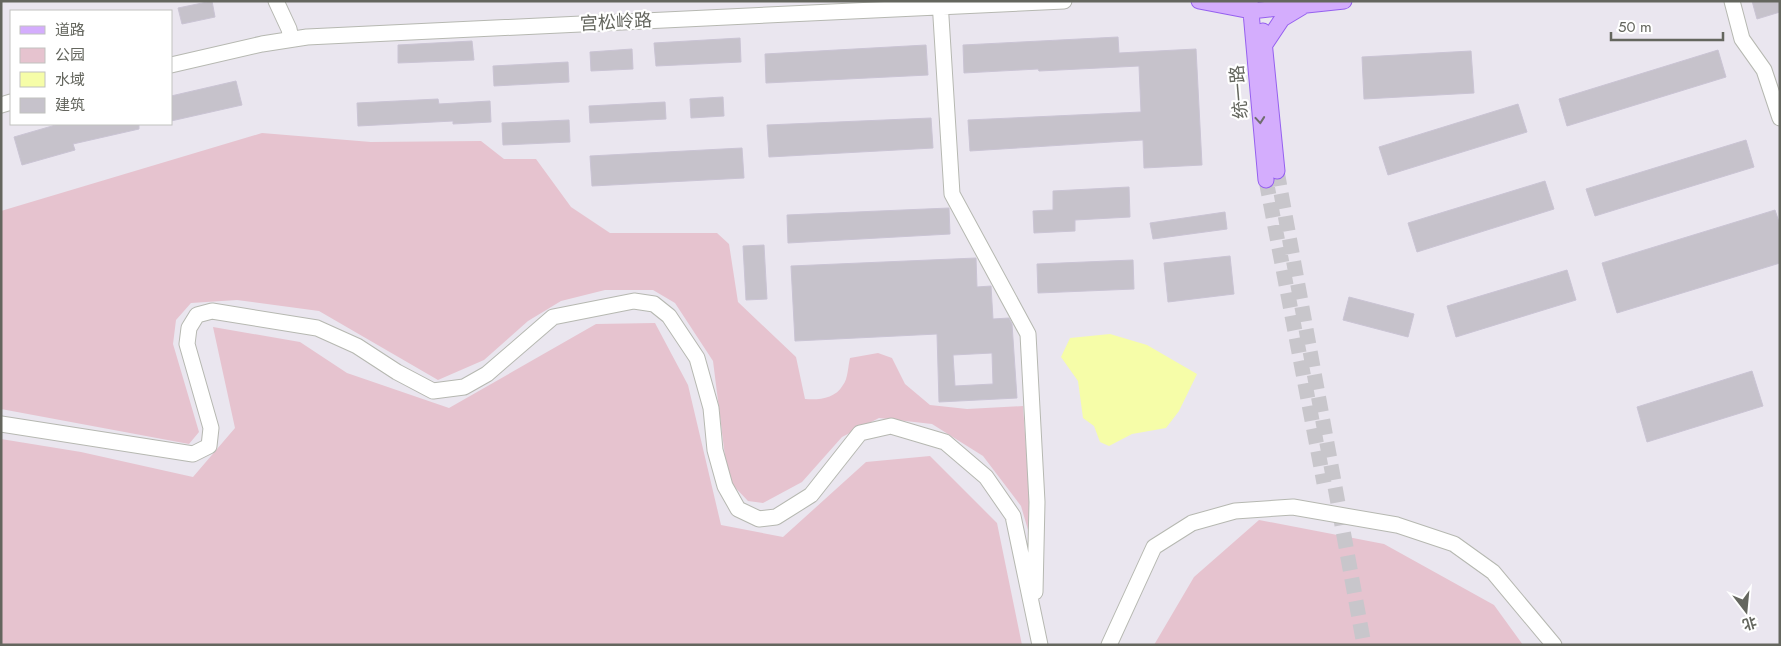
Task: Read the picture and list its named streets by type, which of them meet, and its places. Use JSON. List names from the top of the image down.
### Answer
{
  "streets": {
    "main road": ["统一路"],
    "street": ["宫松岭路"]
  },
  "legend": [
    "道路",
    "公园",
    "水域",
    "建筑"
  ],
  "scale_bar": "50 m",
  "north": "bottom"
}
